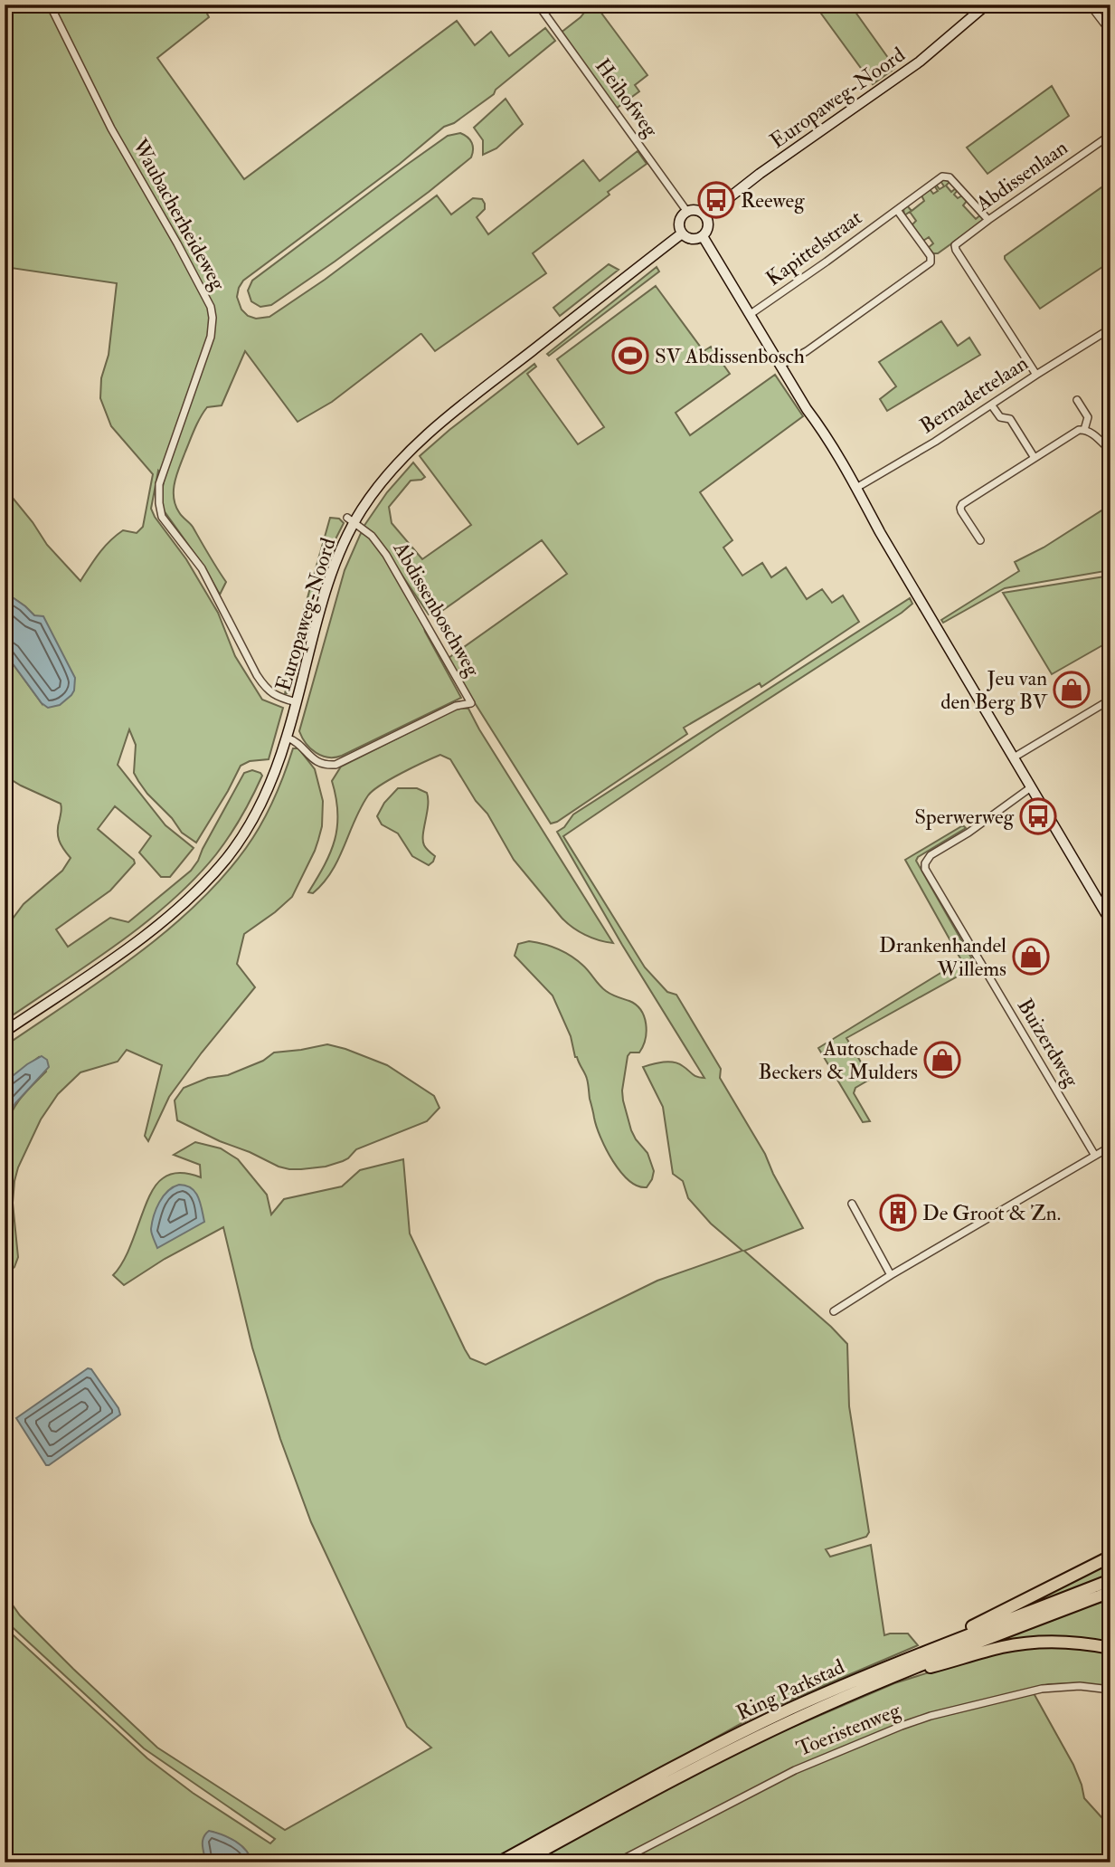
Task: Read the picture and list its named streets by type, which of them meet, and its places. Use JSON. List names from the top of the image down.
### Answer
{
  "streets": {
    "highway": ["Ring Parkstad"],
    "street": [
      "Heihofweg",
      "Europaweg-Noord",
      "Abdissenlaan",
      "Waubacherheideweg",
      "Kapittelstraat",
      "Bernadettelaan",
      "Abdissenboschweg",
      "Buizerdweg",
      "Toeristenweg"
    ]
  },
  "crossings": [
    ["Heihofweg", "Europaweg-Noord"],
    ["Europaweg-Noord", "Waubacherheideweg"],
    ["Europaweg-Noord", "Abdissenboschweg"],
    ["Abdissenlaan", "Kapittelstraat"],
    ["Abdissenlaan", "Bernadettelaan"]
  ],
  "places": {
    "bus stop": ["Reeweg", "Sperwerweg"],
    "sports": ["SV Abdissenbosch"],
    "shop": ["Jeu van den Berg BV", "Drankenhandel Willems", "Autoschade Beckers & Mulders"],
    "building": ["De Groot & Zn."]
  }
}
